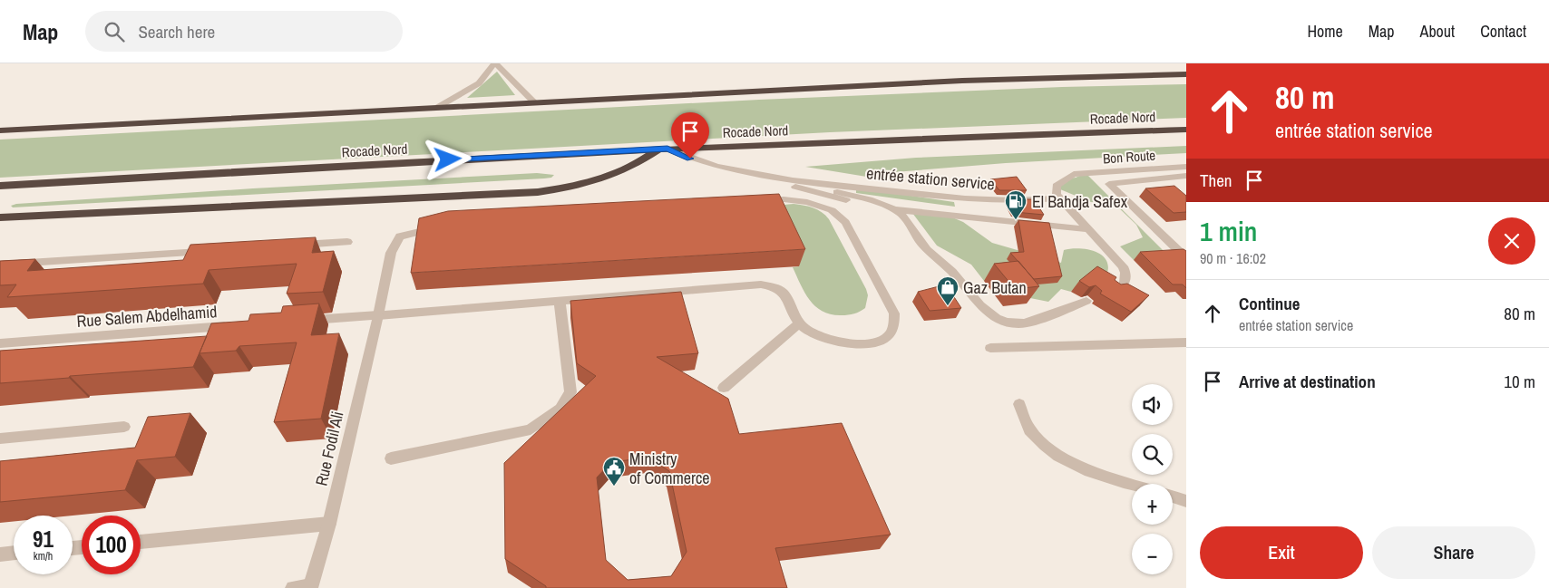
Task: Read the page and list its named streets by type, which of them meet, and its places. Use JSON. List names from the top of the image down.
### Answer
{
  "streets": {
    "highway": ["Rocade Nord"],
    "street": [
      "Bon Route",
      "entrée station service",
      "Rue Salem Abdelhamid",
      "Rue Fodil Ali"
    ]
  },
  "crossings": [
    ["Rocade Nord", "entrée station service"],
    ["Bon Route", "entrée station service"]
  ],
  "places": {
    "fuel station": ["El Bahdja Safex"],
    "shop": ["Gaz Butan"],
    "public building": ["Ministry of Commerce"]
  },
  "page": {
    "header": "Map",
    "search": "Search here",
    "nav": [
      "Home",
      "Map",
      "About",
      "Contact"
    ],
    "turn": ["80 m", "entrée station service"],
    "then": "Then",
    "heading": ["1 min", "90 m · 16:02"],
    "list": [
      {
        "name": "Continue",
        "note": "entrée station service",
        "value": "80 m"
      },
      {
        "name": "Arrive at destination",
        "value": "10 m"
      }
    ],
    "map_buttons": ["+", "−"],
    "speed": "91 km/h",
    "limit": "100",
    "buttons": ["Exit", "Share"]
  }
}
